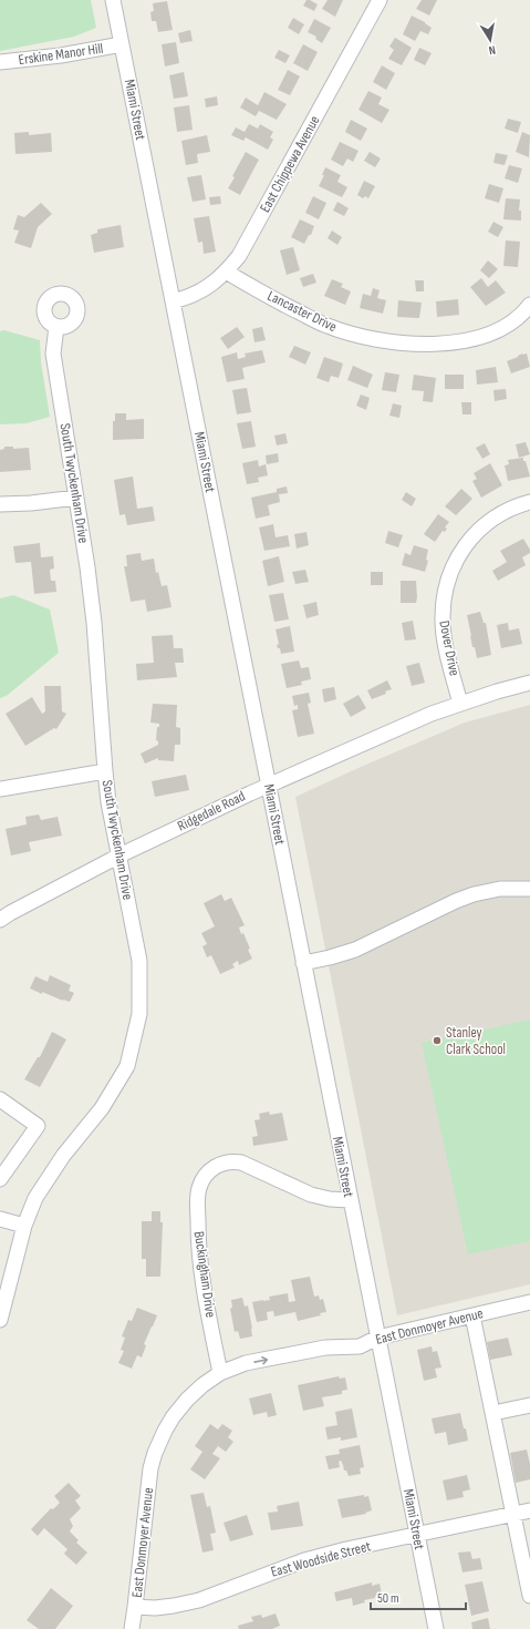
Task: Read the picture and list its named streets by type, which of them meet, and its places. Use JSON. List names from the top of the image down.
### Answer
{
  "streets": {
    "street": [
      "Erskine Manor Hill",
      "Miami Street",
      "East Chippewa Avenue",
      "Lancaster Drive",
      "South Twyckenham Drive",
      "Dover Drive",
      "Ridgedale Road",
      "Buckingham Drive",
      "East Donmoyer Avenue",
      "East Woodside Street"
    ]
  },
  "crossings": [
    ["Erskine Manor Hill", "Miami Street"],
    ["Miami Street", "East Chippewa Avenue"],
    ["Miami Street", "Ridgedale Road"],
    ["Miami Street", "Buckingham Drive"],
    ["Miami Street", "East Donmoyer Avenue"],
    ["Miami Street", "East Woodside Street"],
    ["East Chippewa Avenue", "Lancaster Drive"],
    ["South Twyckenham Drive", "Ridgedale Road"],
    ["Dover Drive", "Ridgedale Road"],
    ["Buckingham Drive", "East Donmoyer Avenue"],
    ["East Donmoyer Avenue", "East Woodside Street"]
  ],
  "places": ["Stanley Clark School"],
  "scale_bar": "50 m",
  "north": "bottom"
}
